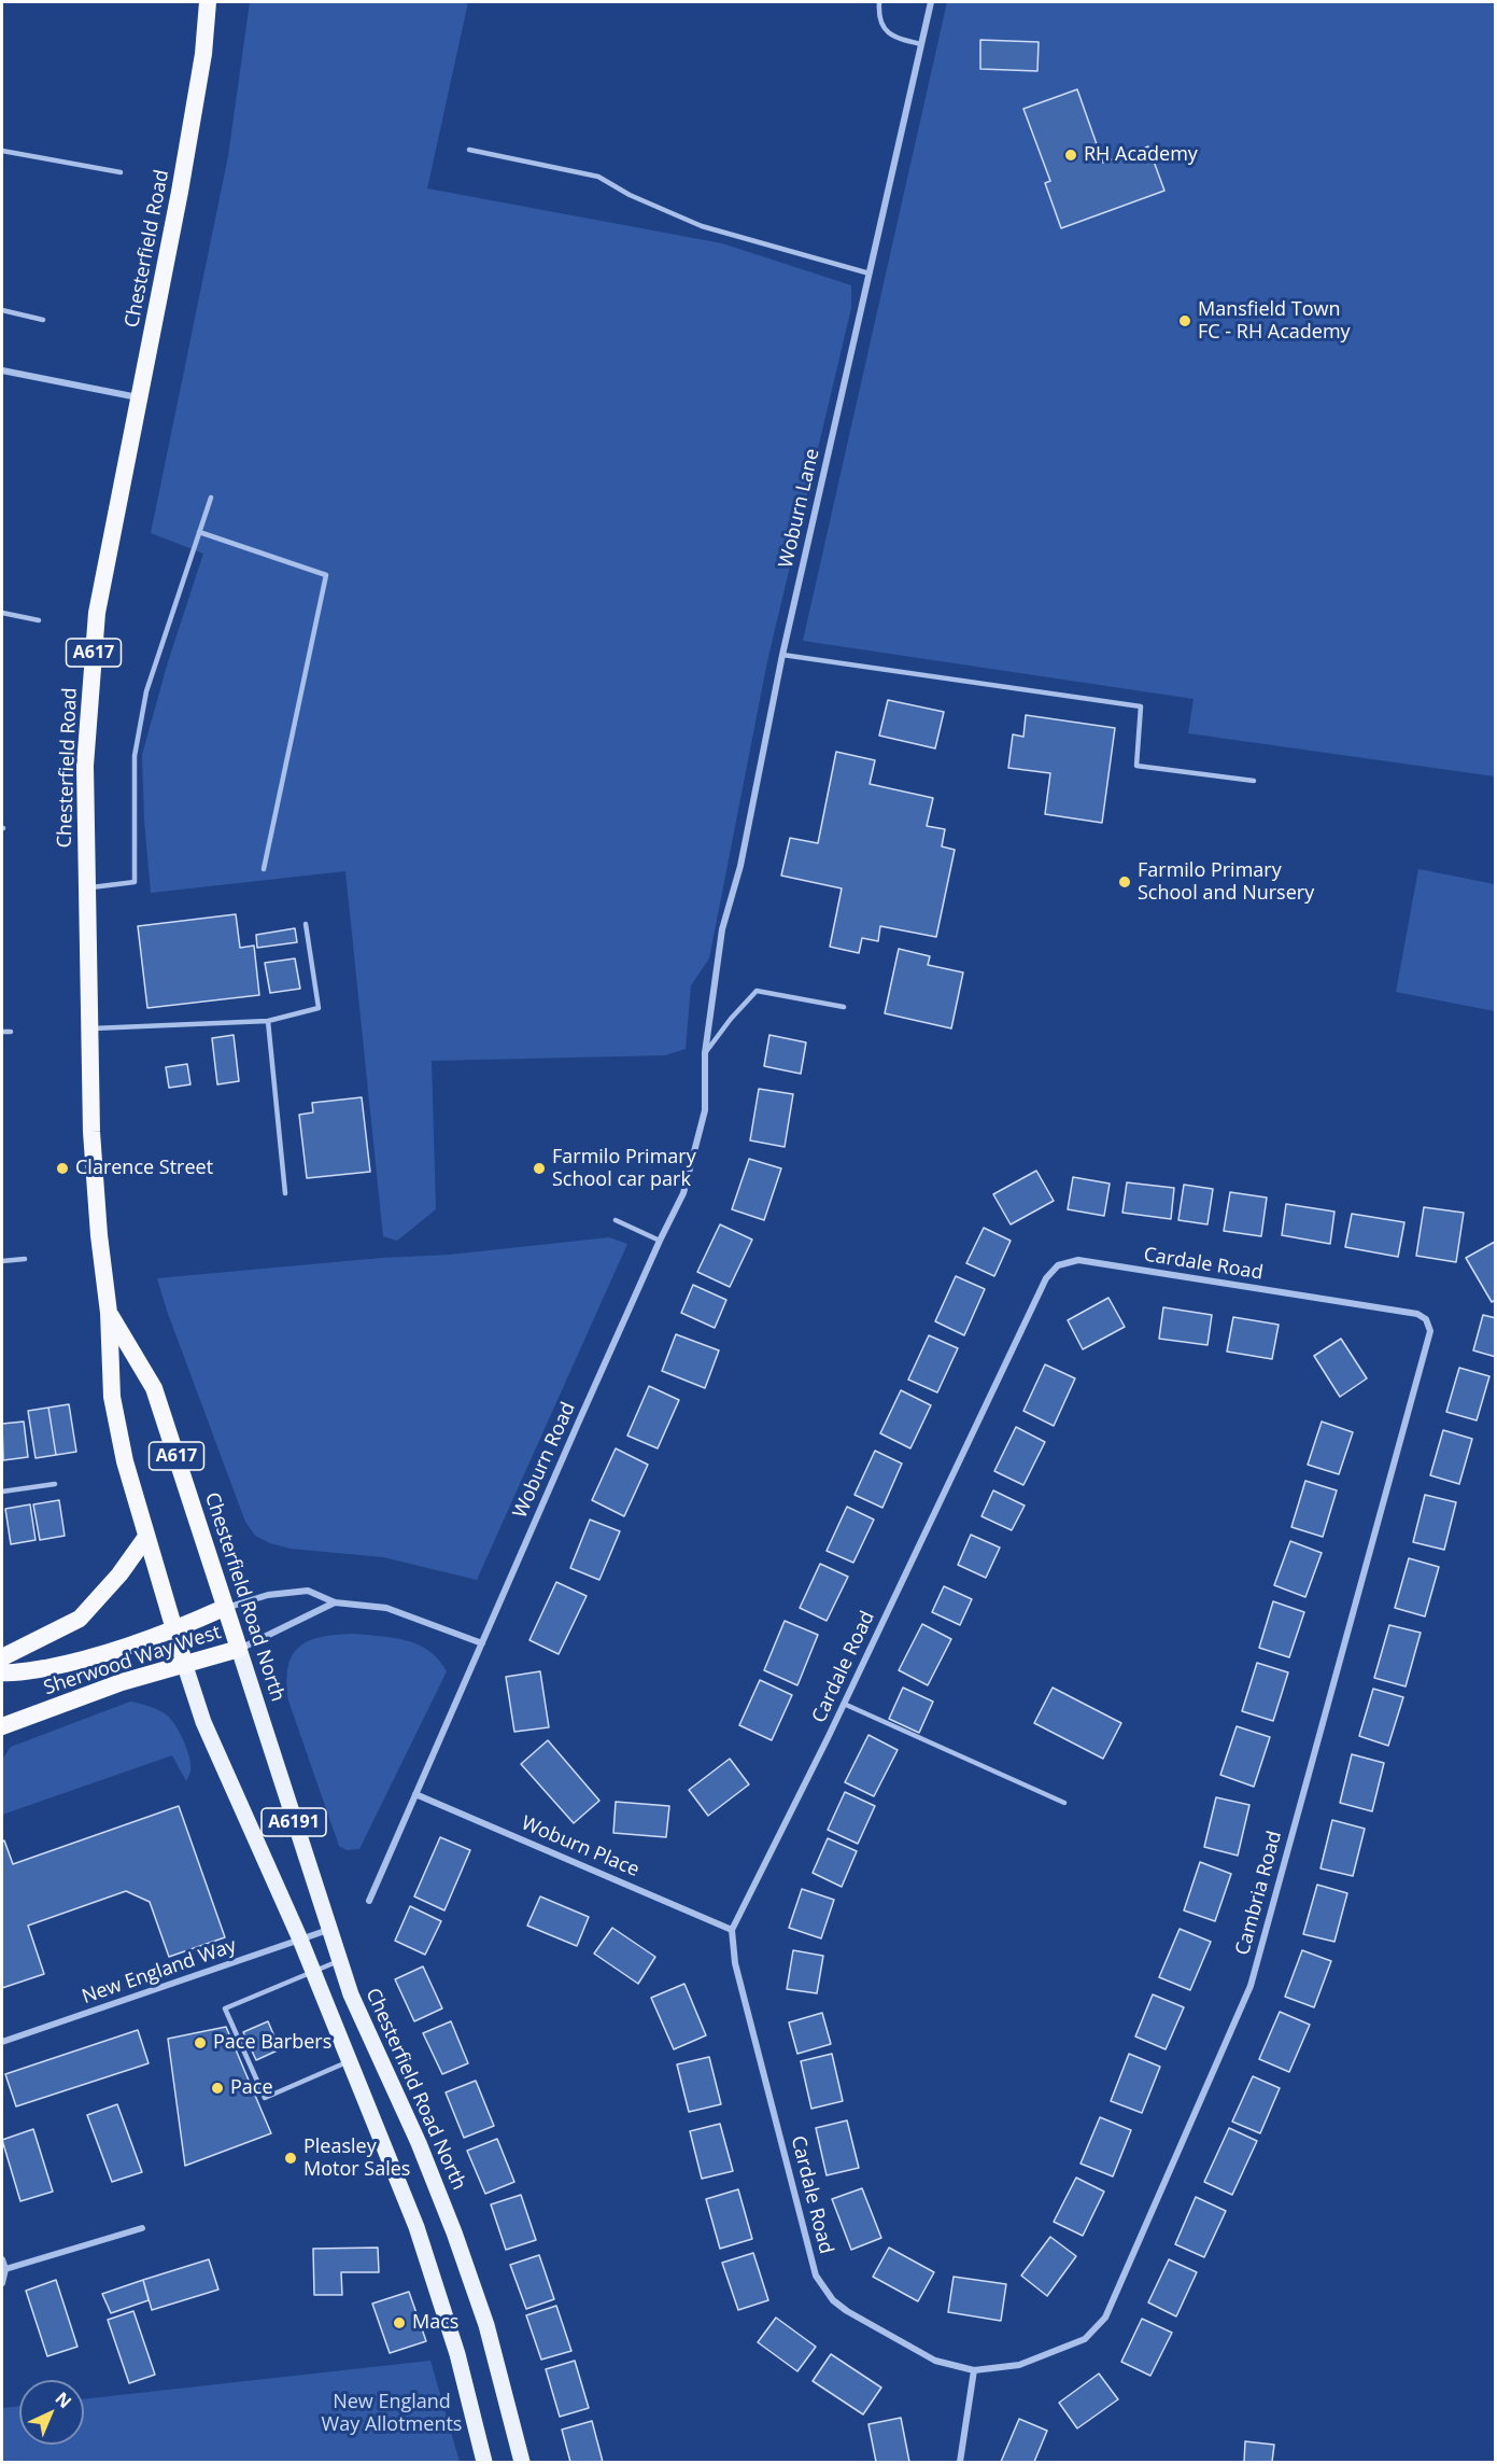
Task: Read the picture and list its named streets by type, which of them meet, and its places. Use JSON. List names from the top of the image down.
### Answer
{
  "streets": {
    "highway": [
      "Chesterfield Road",
      "A617",
      "Chesterfield Road North",
      "Sherwood Way West"
    ],
    "main road": ["A6191"],
    "street": [
      "Woburn Lane",
      "Cardale Road",
      "Woburn Road",
      "Woburn Place",
      "Cambria Road",
      "New England Way"
    ]
  },
  "crossings": [
    ["Chesterfield Road", "A617"],
    ["Chesterfield Road", "Chesterfield Road North"],
    ["Woburn Lane", "Woburn Road"],
    ["A617", "Chesterfield Road North"],
    ["A617", "Sherwood Way West"],
    ["A617", "A6191"],
    ["Cardale Road", "Woburn Place"],
    ["Cardale Road", "Cambria Road"],
    ["Woburn Road", "Woburn Place"],
    ["Chesterfield Road North", "Sherwood Way West"],
    ["Chesterfield Road North", "New England Way"],
    ["Sherwood Way West", "A6191"],
    ["A6191", "New England Way"]
  ],
  "parks": ["New England Way Allotments"],
  "places": [
    "RH Academy",
    "Mansfield Town FC - RH Academy",
    "Farmilo Primary School and Nursery",
    "Clarence Street",
    "Farmilo Primary School car park",
    "Pace Barbers",
    "Pace",
    "Pleasley Motor Sales",
    "Macs"
  ],
  "north": "top right"
}
